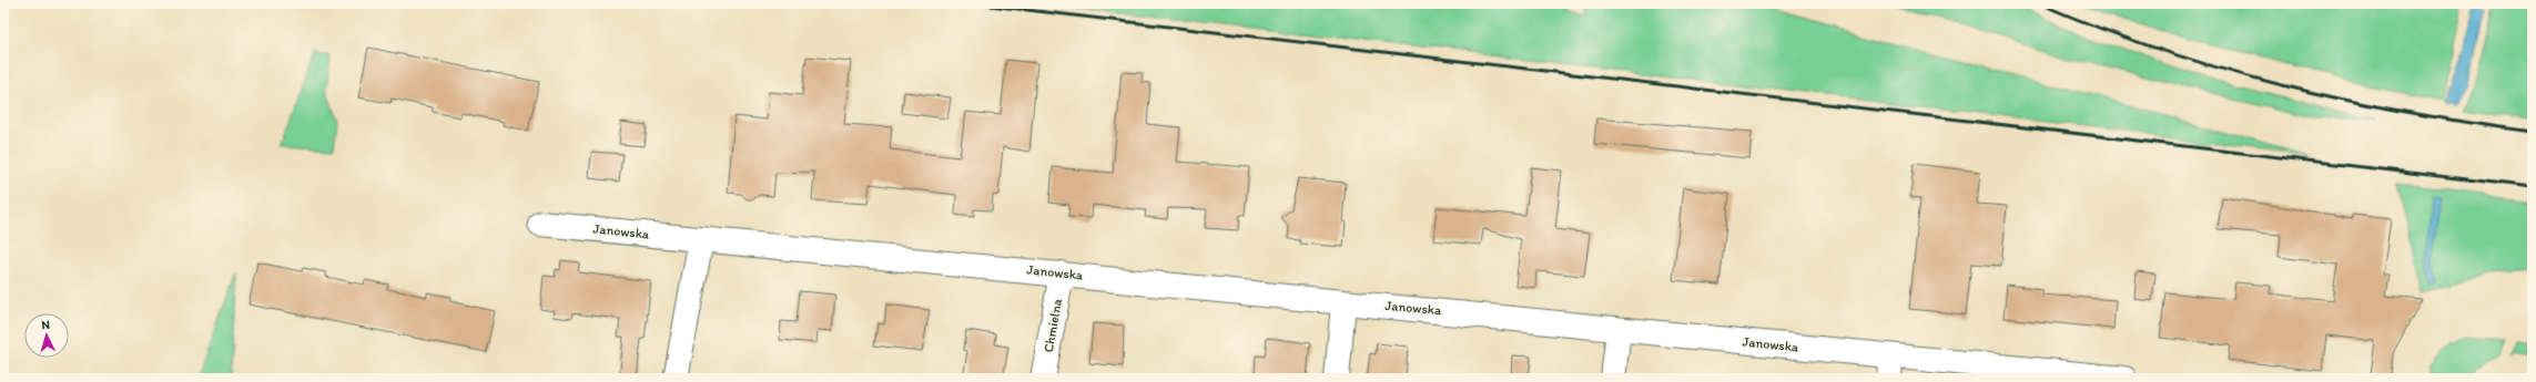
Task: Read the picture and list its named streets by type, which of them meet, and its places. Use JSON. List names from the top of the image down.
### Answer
{
  "streets": {
    "street": ["Janowska", "Chmielna"]
  },
  "crossings": [
    ["Janowska", "Chmielna"]
  ],
  "north": "top"
}
